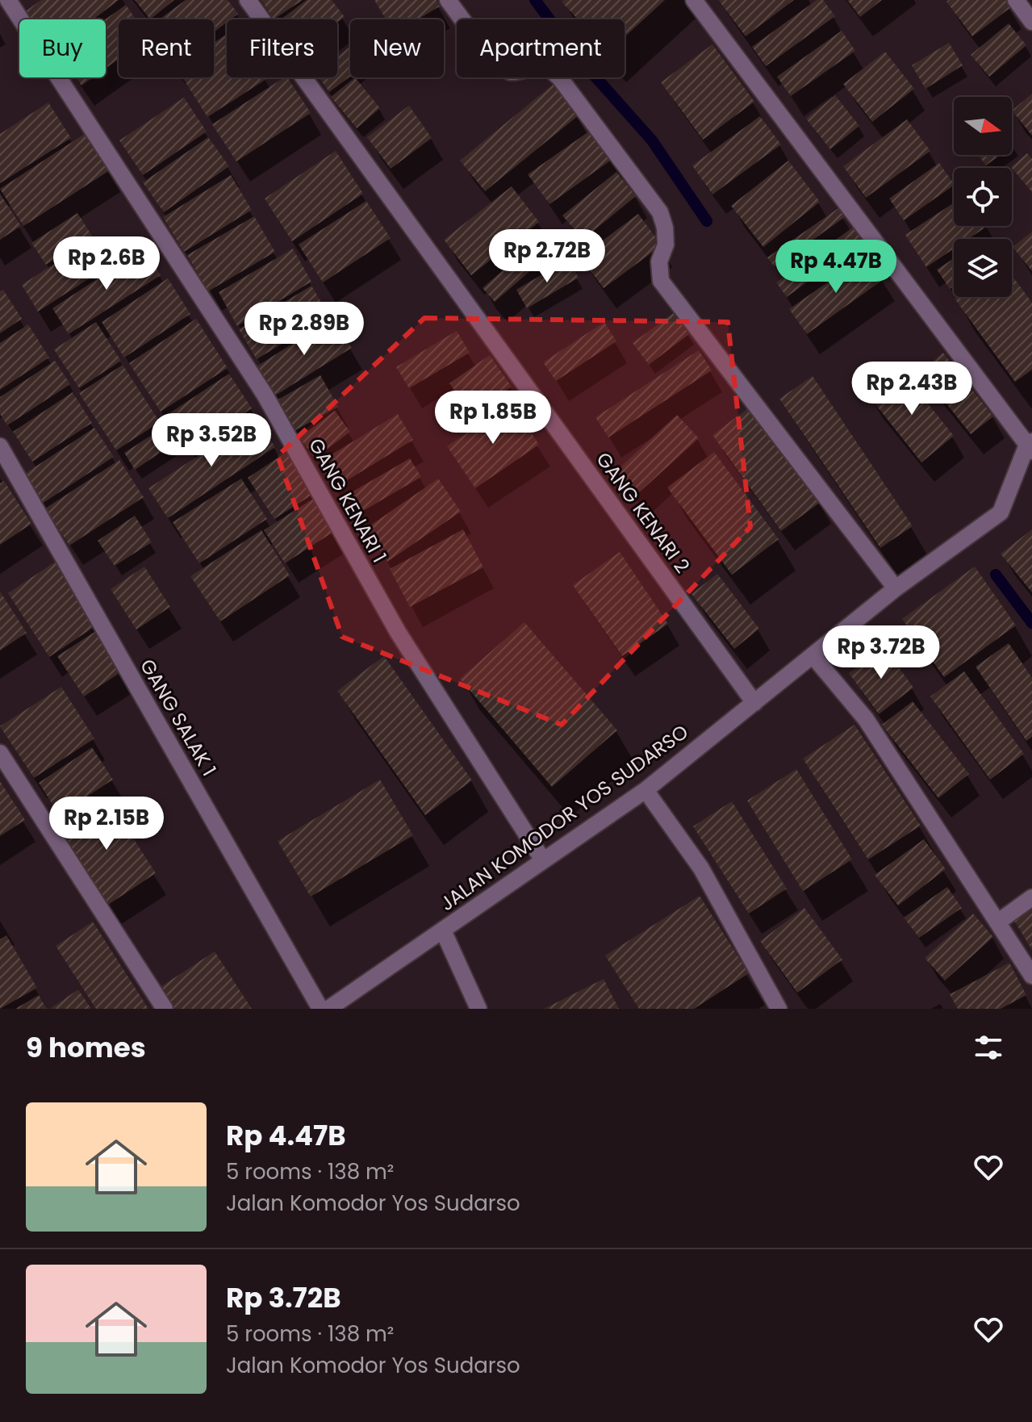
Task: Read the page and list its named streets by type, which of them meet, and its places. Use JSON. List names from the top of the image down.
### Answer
{
  "streets": {
    "street": [
      "GANG KENARI 1",
      "GANG KENARI 2",
      "GANG SALAK 1",
      "JALAN KOMODOR YOS SUDARSO"
    ]
  },
  "crossings": [
    ["GANG KENARI 1", "JALAN KOMODOR YOS SUDARSO"],
    ["GANG KENARI 2", "JALAN KOMODOR YOS SUDARSO"]
  ],
  "north": "right",
  "page": {
    "chip": [
      "Buy",
      "Rent",
      "Filters",
      "New",
      "Apartment"
    ],
    "price": [
      "Rp 2.72B",
      "Rp 2.6B",
      "Rp 4.47B",
      "Rp 2.89B",
      "Rp 2.43B",
      "Rp 1.85B",
      "Rp 3.52B",
      "Rp 3.72B",
      "Rp 2.15B"
    ],
    "heading": "9 homes",
    "list": [
      {
        "name": "Rp 4.47B",
        "note": "5 rooms · 138 m² · Jalan Komodor Yos Sudarso"
      },
      {
        "name": "Rp 3.72B",
        "note": "5 rooms · 138 m² · Jalan Komodor Yos Sudarso"
      }
    ]
  }
}
